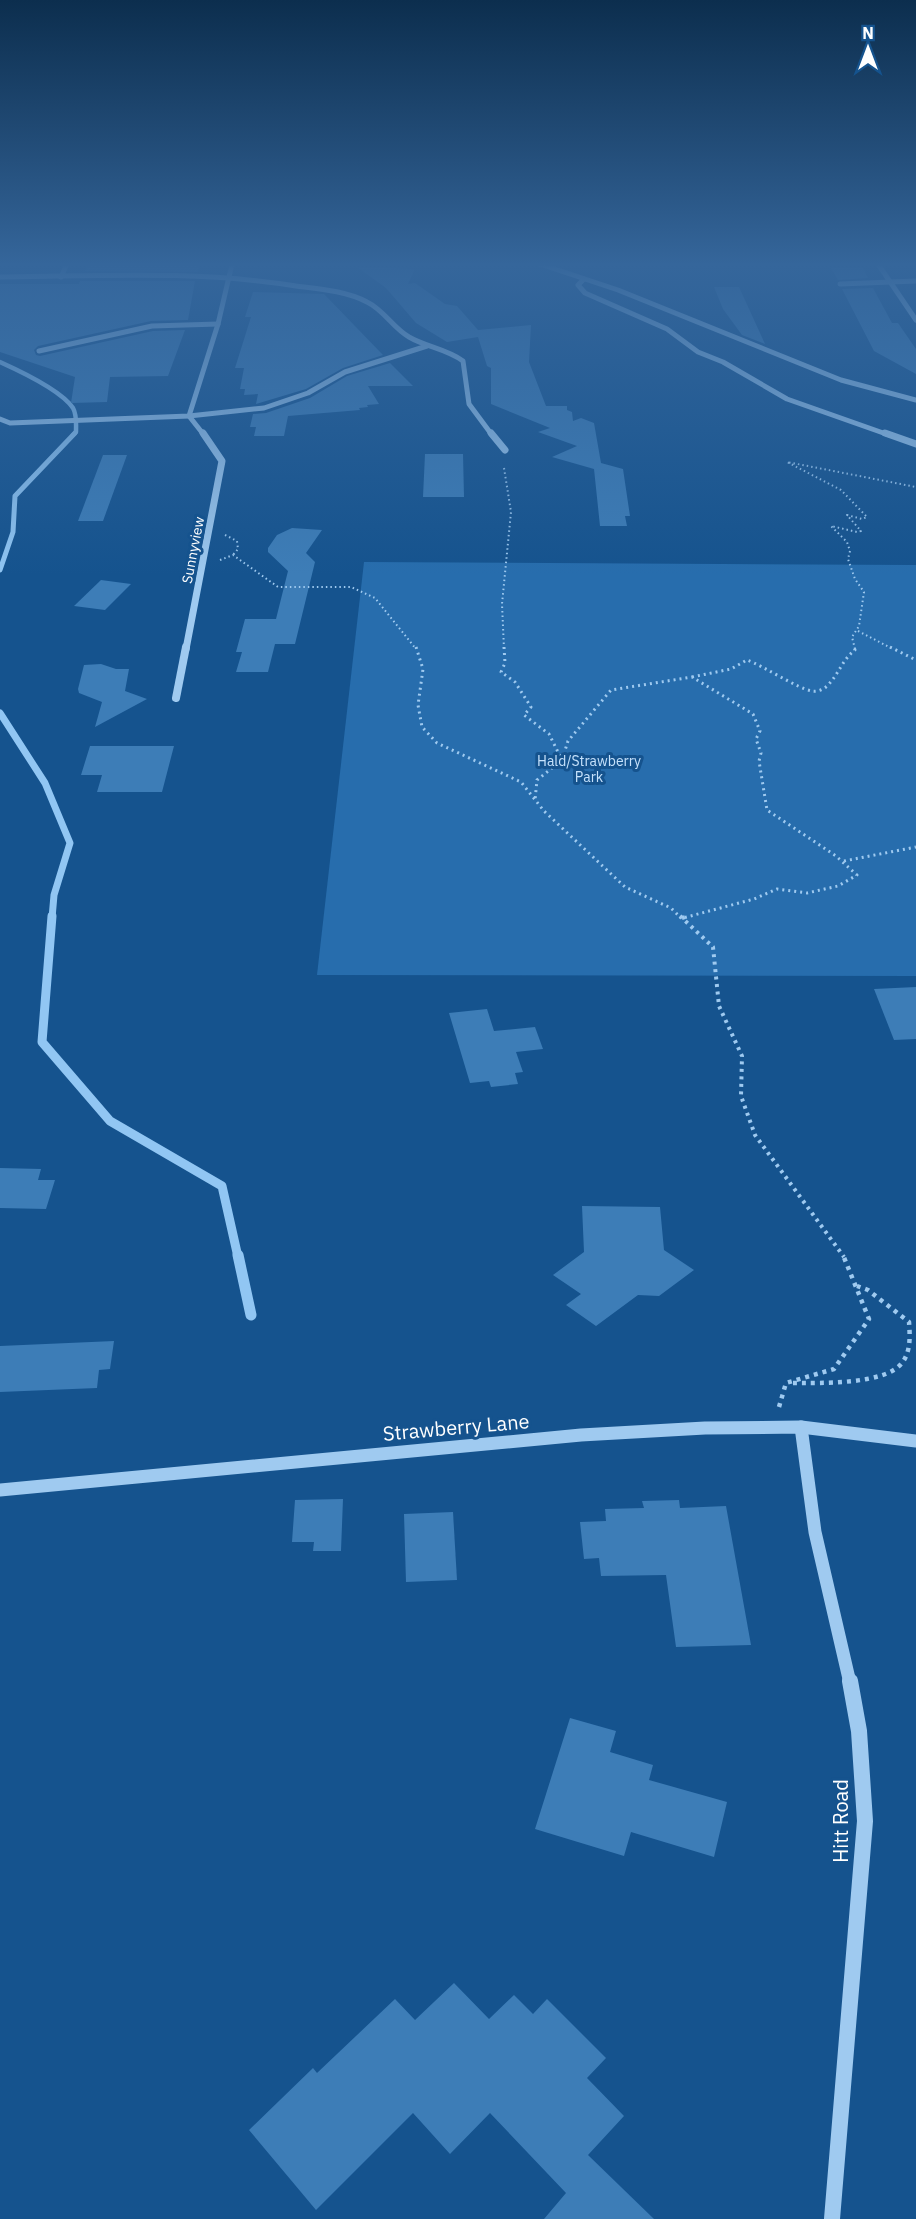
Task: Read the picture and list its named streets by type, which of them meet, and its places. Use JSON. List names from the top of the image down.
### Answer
{
  "streets": {
    "street": ["Sunnyview", "Strawberry Lane", "Hitt Road"]
  },
  "crossings": [
    ["Strawberry Lane", "Hitt Road"]
  ],
  "parks": ["Hald/Strawberry Park"],
  "north": "top"
}
